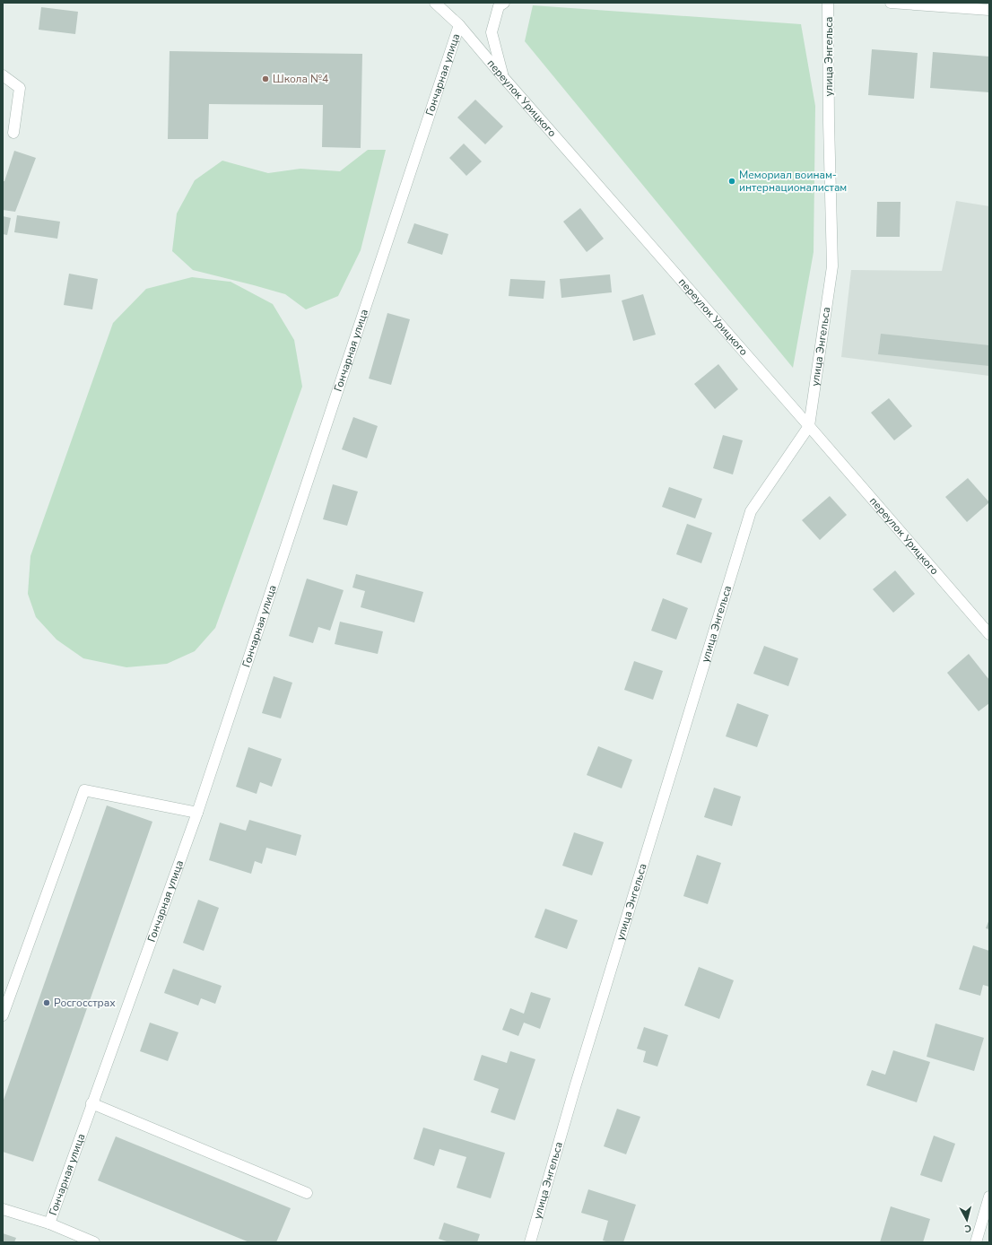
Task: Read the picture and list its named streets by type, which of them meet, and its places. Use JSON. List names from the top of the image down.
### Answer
{
  "streets": {
    "street": ["улица Энгельса", "Гончарная улица", "переулок Урицкого"]
  },
  "crossings": [
    ["улица Энгельса", "переулок Урицкого"],
    ["Гончарная улица", "переулок Урицкого"]
  ],
  "places": ["Школа №4", "Мемориал воинам- интернационалистам", "Росгосстрах"],
  "north": "bottom"
}
